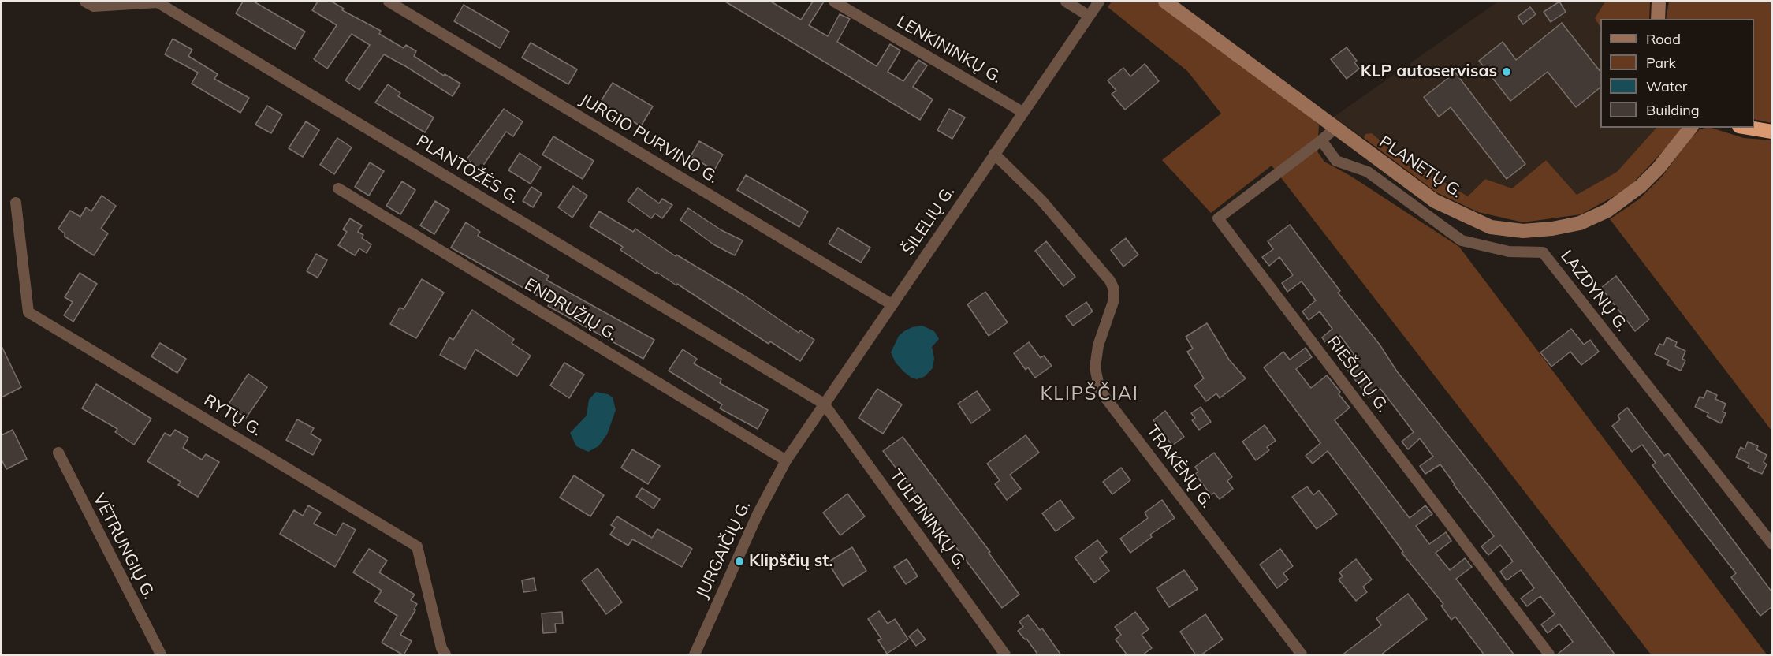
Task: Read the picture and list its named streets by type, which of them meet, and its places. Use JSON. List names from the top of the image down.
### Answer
{
  "streets": {
    "main road": ["PLANETŲ G."],
    "street": [
      "LENKININKŲ G.",
      "JURGIO PURVINO G.",
      "PLANTOŽĖS G.",
      "ŠILELIŲ G.",
      "LAZDYNŲ G.",
      "ENDRUŽIŲ G.",
      "RIEŠUTŲ G.",
      "RYTŲ G.",
      "TRAKĖNŲ G.",
      "TULPININKŲ G.",
      "VĖTRUNGIŲ G.",
      "JURGAIČIŲ G."
    ]
  },
  "crossings": [
    ["LENKININKŲ G.", "ŠILELIŲ G."],
    ["JURGIO PURVINO G.", "ŠILELIŲ G."],
    ["PLANTOŽĖS G.", "ŠILELIŲ G."],
    ["PLANTOŽĖS G.", "TULPININKŲ G."],
    ["ŠILELIŲ G.", "ENDRUŽIŲ G."],
    ["ŠILELIŲ G.", "TRAKĖNŲ G."],
    ["ŠILELIŲ G.", "TULPININKŲ G."],
    ["ŠILELIŲ G.", "JURGAIČIŲ G."],
    ["LAZDYNŲ G.", "RIEŠUTŲ G."],
    ["ENDRUŽIŲ G.", "JURGAIČIŲ G."]
  ],
  "districts": ["KLIPŠČIAI"],
  "places": ["KLP autoservisas", "Klipščių st."],
  "legend": [
    "Road",
    "Park",
    "Water",
    "Building"
  ]
}
